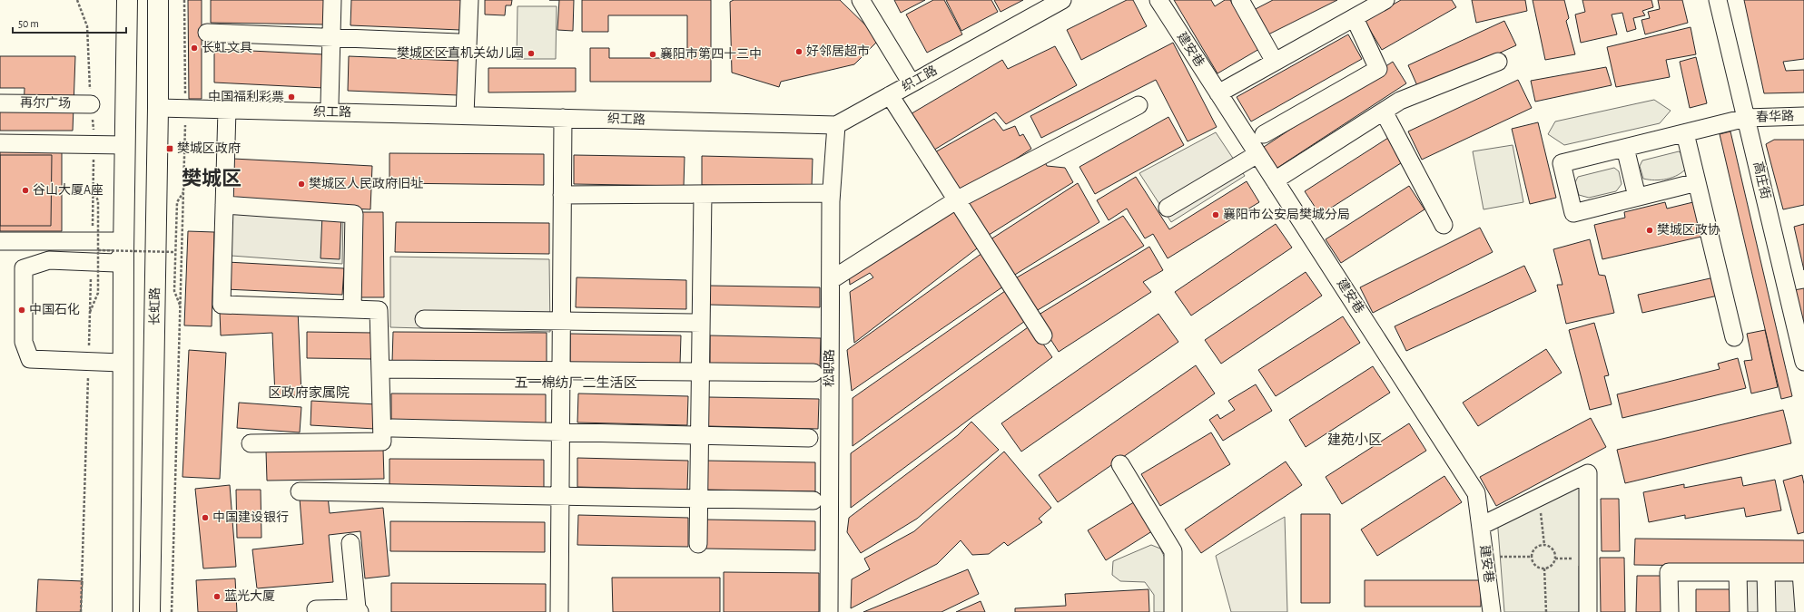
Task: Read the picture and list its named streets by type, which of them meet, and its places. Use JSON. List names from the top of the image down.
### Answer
{
  "streets": {
    "highway": ["长虹路"],
    "street": [
      "建安巷",
      "织工路",
      "再尔广场",
      "春华路",
      "高庄街",
      "松职路"
    ]
  },
  "crossings": [
    ["织工路", "长虹路"],
    ["织工路", "松职路"],
    ["春华路", "高庄街"]
  ],
  "districts": [
    "樊城区",
    "五一棉纺厂二生活区",
    "区政府家属院",
    "建苑小区"
  ],
  "places": {
    "other": [
      "长虹文具",
      "好邻居超市",
      "樊城区区直机关幼儿园",
      "襄阳市第四十三中",
      "中国福利彩票",
      "樊城区人民政府旧址",
      "谷山大厦A座",
      "襄阳市公安局樊城分局",
      "樊城区政协",
      "中国石化",
      "中国建设银行",
      "蓝光大厦"
    ],
    "transit": ["樊城区政府"]
  },
  "scale_bar": "50 m"
}
